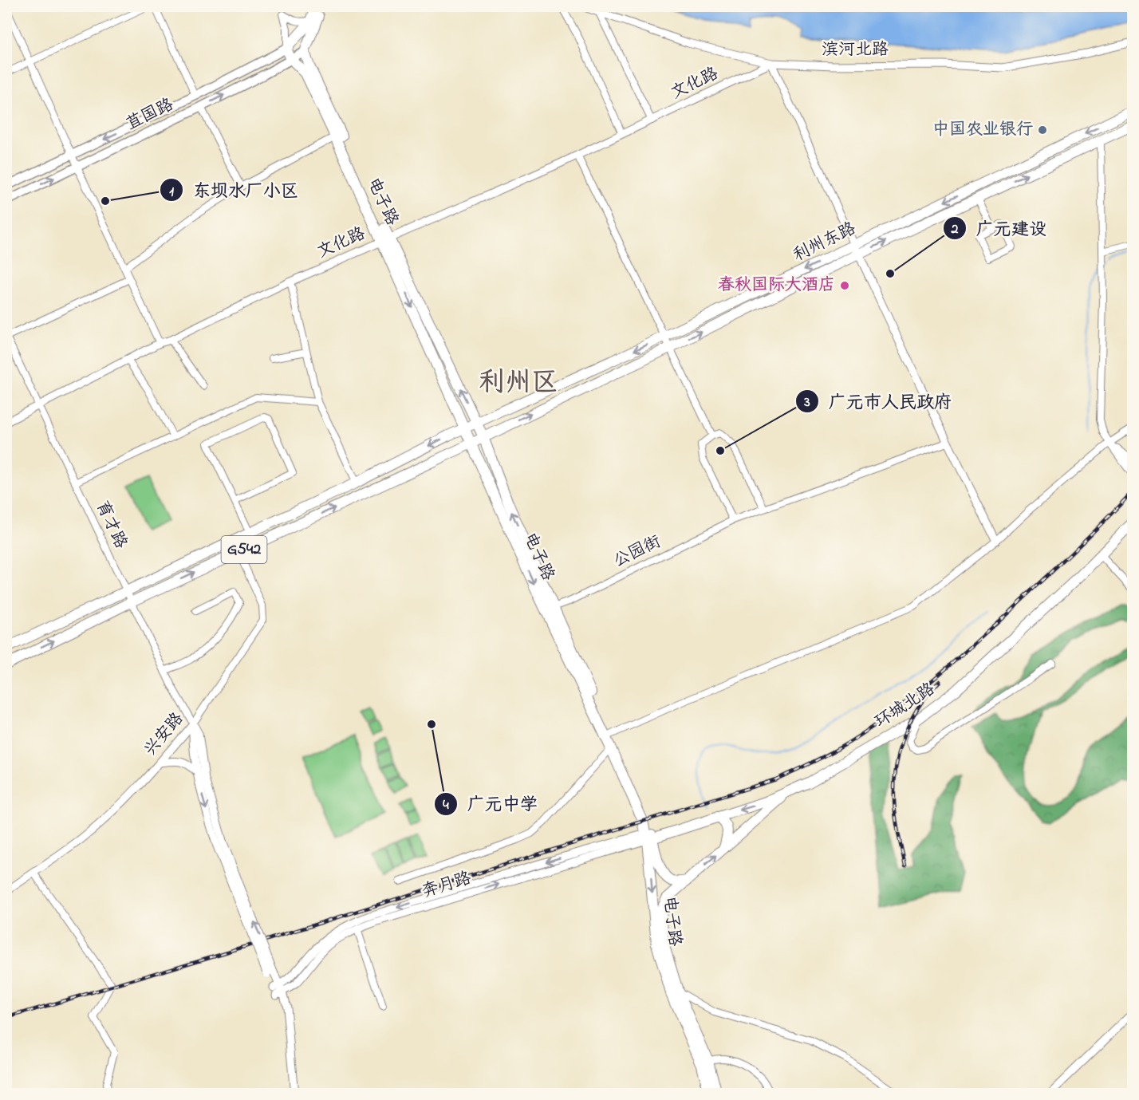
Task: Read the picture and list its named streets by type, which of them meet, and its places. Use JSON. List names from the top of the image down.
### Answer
{
  "streets": {
    "main road": [
      "苴国路",
      "电子路",
      "利州东路",
      "G542",
      "环城北路"
    ],
    "street": [
      "滨河北路",
      "文化路",
      "育才路",
      "公园街",
      "兴安路",
      "奔月路"
    ]
  },
  "crossings": [
    ["滨河北路", "文化路"],
    ["文化路", "电子路"],
    ["文化路", "育才路"],
    ["苴国路", "电子路"],
    ["电子路", "利州东路"],
    ["电子路", "G542"],
    ["电子路", "公园街"],
    ["电子路", "环城北路"],
    ["电子路", "奔月路"],
    ["利州东路", "G542"],
    ["育才路", "G542"],
    ["育才路", "兴安路"],
    ["G542", "兴安路"],
    ["环城北路", "奔月路"]
  ],
  "districts": ["利州区"],
  "places": [
    "中国农业银行",
    "东坝水厂小区",
    "广元建设",
    "春秋国际大酒店",
    "广元市人民政府",
    "广元中学"
  ]
}
